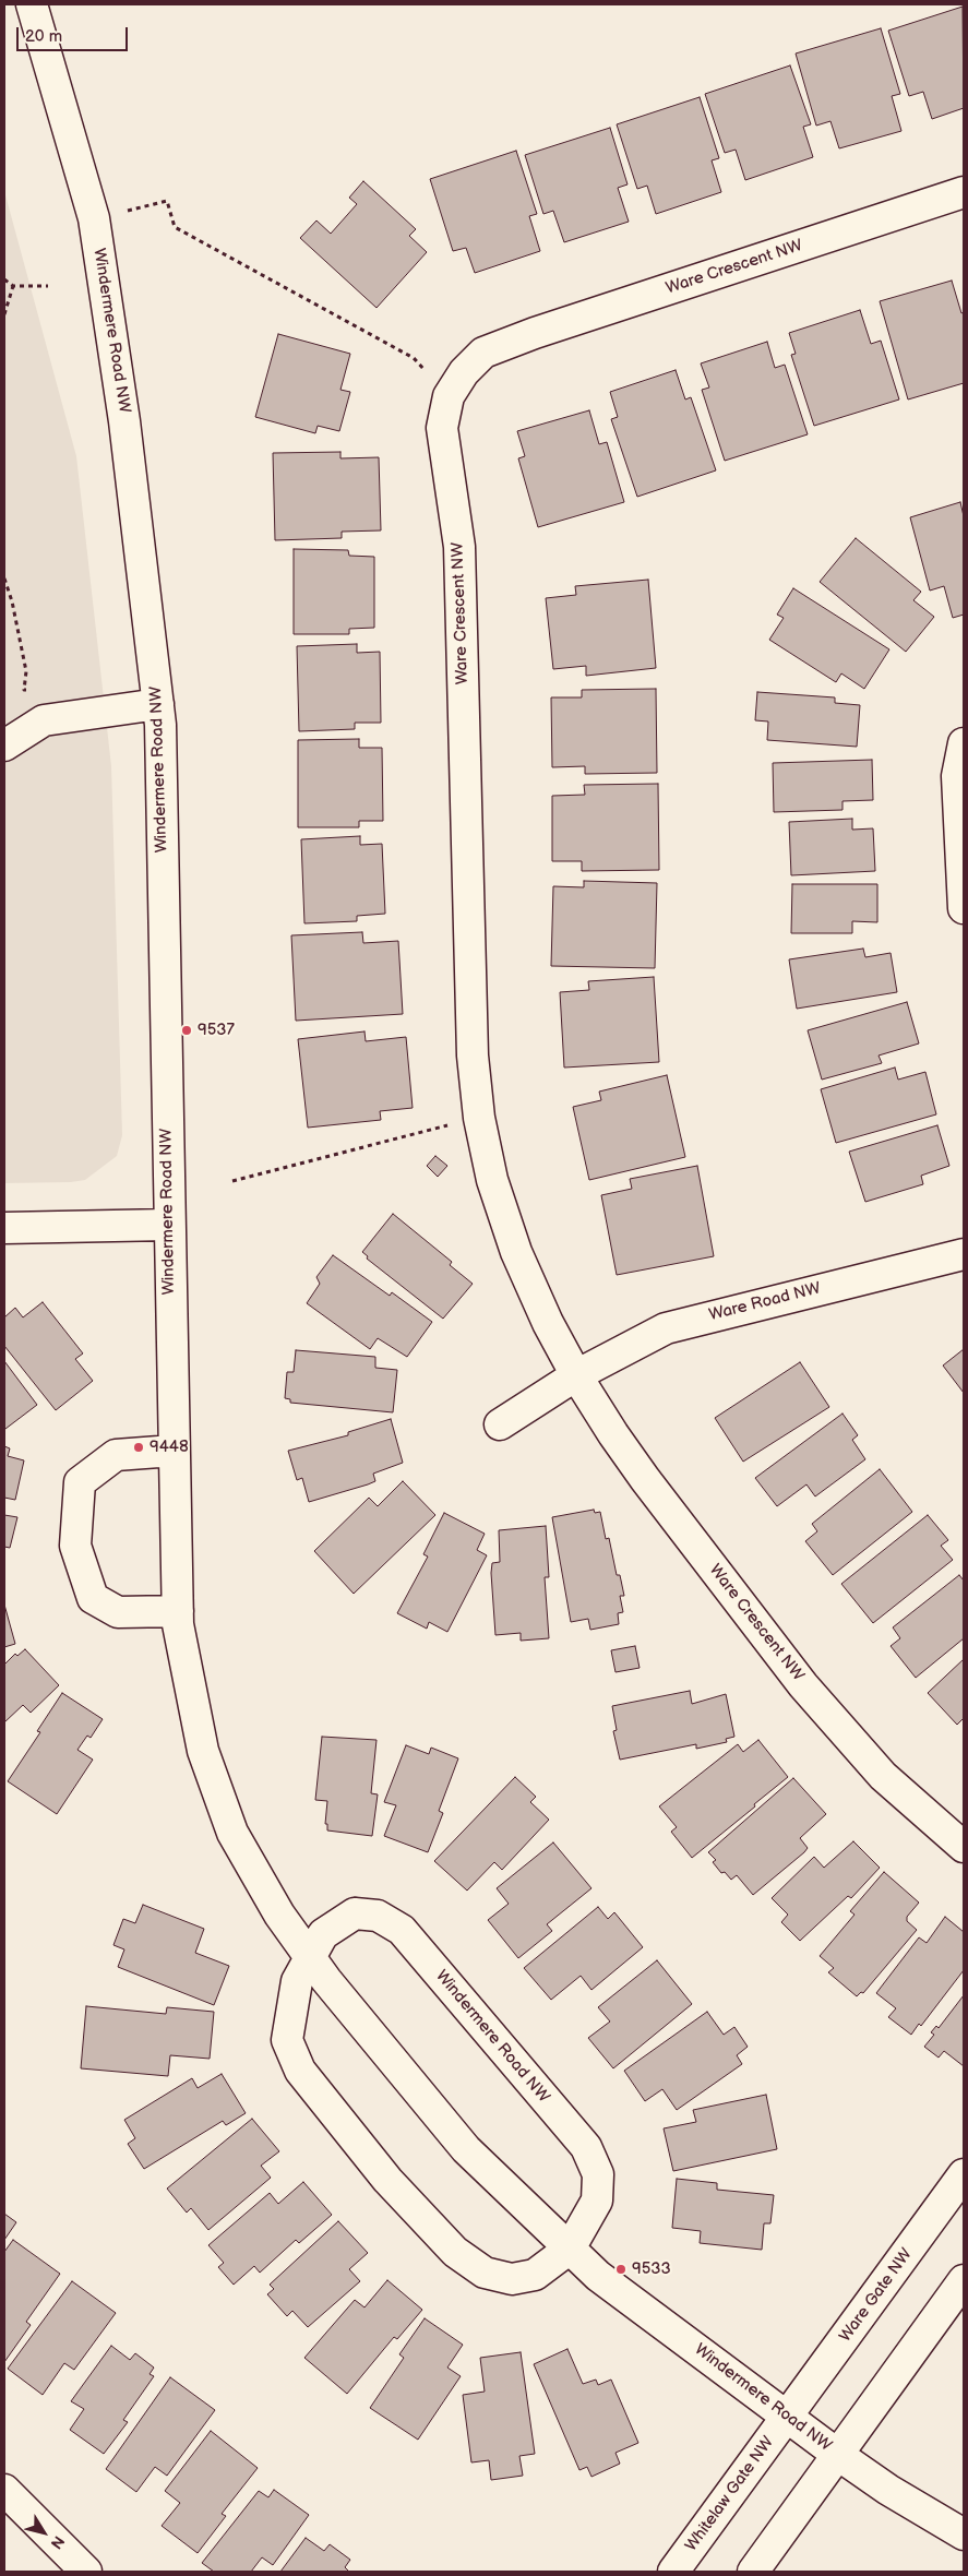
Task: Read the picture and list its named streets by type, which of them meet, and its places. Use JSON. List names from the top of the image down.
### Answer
{
  "streets": {
    "street": [
      "Ware Crescent NW",
      "Windermere Road NW",
      "Ware Road NW",
      "Ware Gate NW",
      "Whitelaw Gate NW"
    ]
  },
  "crossings": [
    ["Ware Crescent NW", "Ware Road NW"],
    ["Windermere Road NW", "Ware Gate NW"],
    ["Windermere Road NW", "Whitelaw Gate NW"],
    ["Ware Gate NW", "Whitelaw Gate NW"]
  ],
  "places": ["9537", "9448", "9533"],
  "scale_bar": "20 m",
  "north": "bottom right"
}
